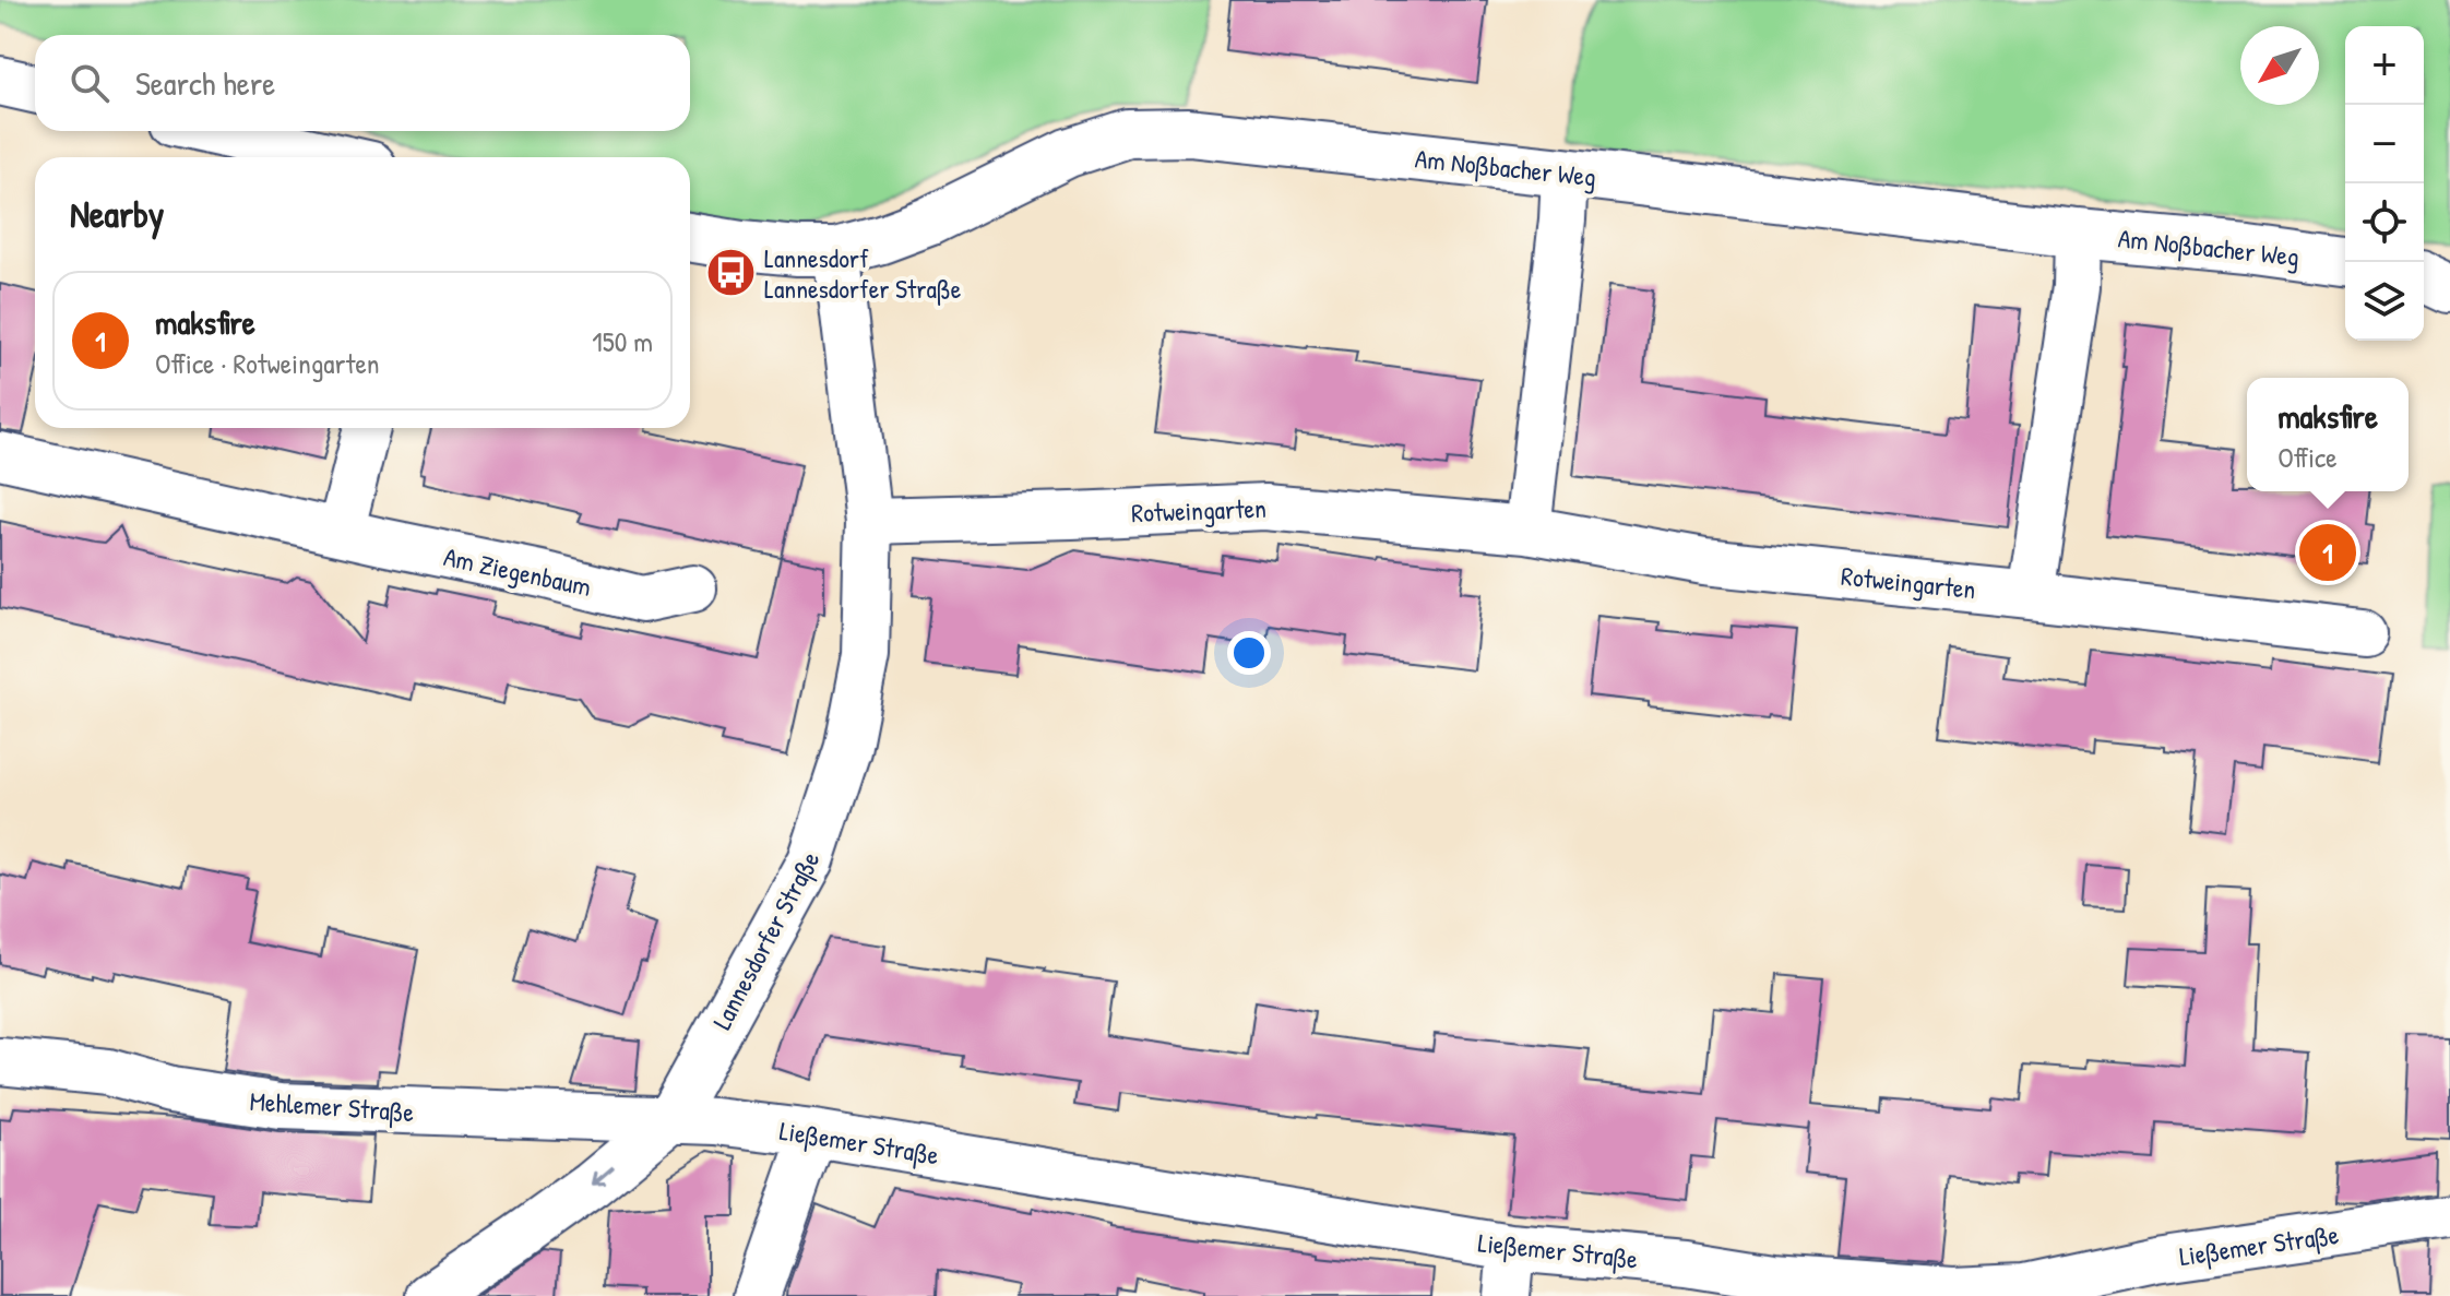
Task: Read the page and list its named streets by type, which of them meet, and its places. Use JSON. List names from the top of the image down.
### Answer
{
  "streets": {
    "street": [
      "Am Noßbacher Weg",
      "Rotweingarten",
      "Am Ziegenbaum",
      "Lannesdorfer Straße",
      "Mehlemer Straße",
      "Ließemer Straße"
    ]
  },
  "crossings": [
    ["Am Noßbacher Weg", "Lannesdorfer Straße"],
    ["Rotweingarten", "Lannesdorfer Straße"],
    ["Lannesdorfer Straße", "Mehlemer Straße"],
    ["Lannesdorfer Straße", "Ließemer Straße"],
    ["Mehlemer Straße", "Ließemer Straße"]
  ],
  "places": {
    "bus stop": ["Lannesdorf Lannesdorfer Straße"]
  },
  "north": "bottom left",
  "page": {
    "map_buttons": ["+", "−"],
    "search": "Search here",
    "heading": "Nearby",
    "list": [
      {
        "mark": "1",
        "name": "maksfire",
        "note": "Office · Rotweingarten",
        "value": "150 m"
      }
    ],
    "popup": ["maksfire", "Office"],
    "pins": "1"
  }
}
